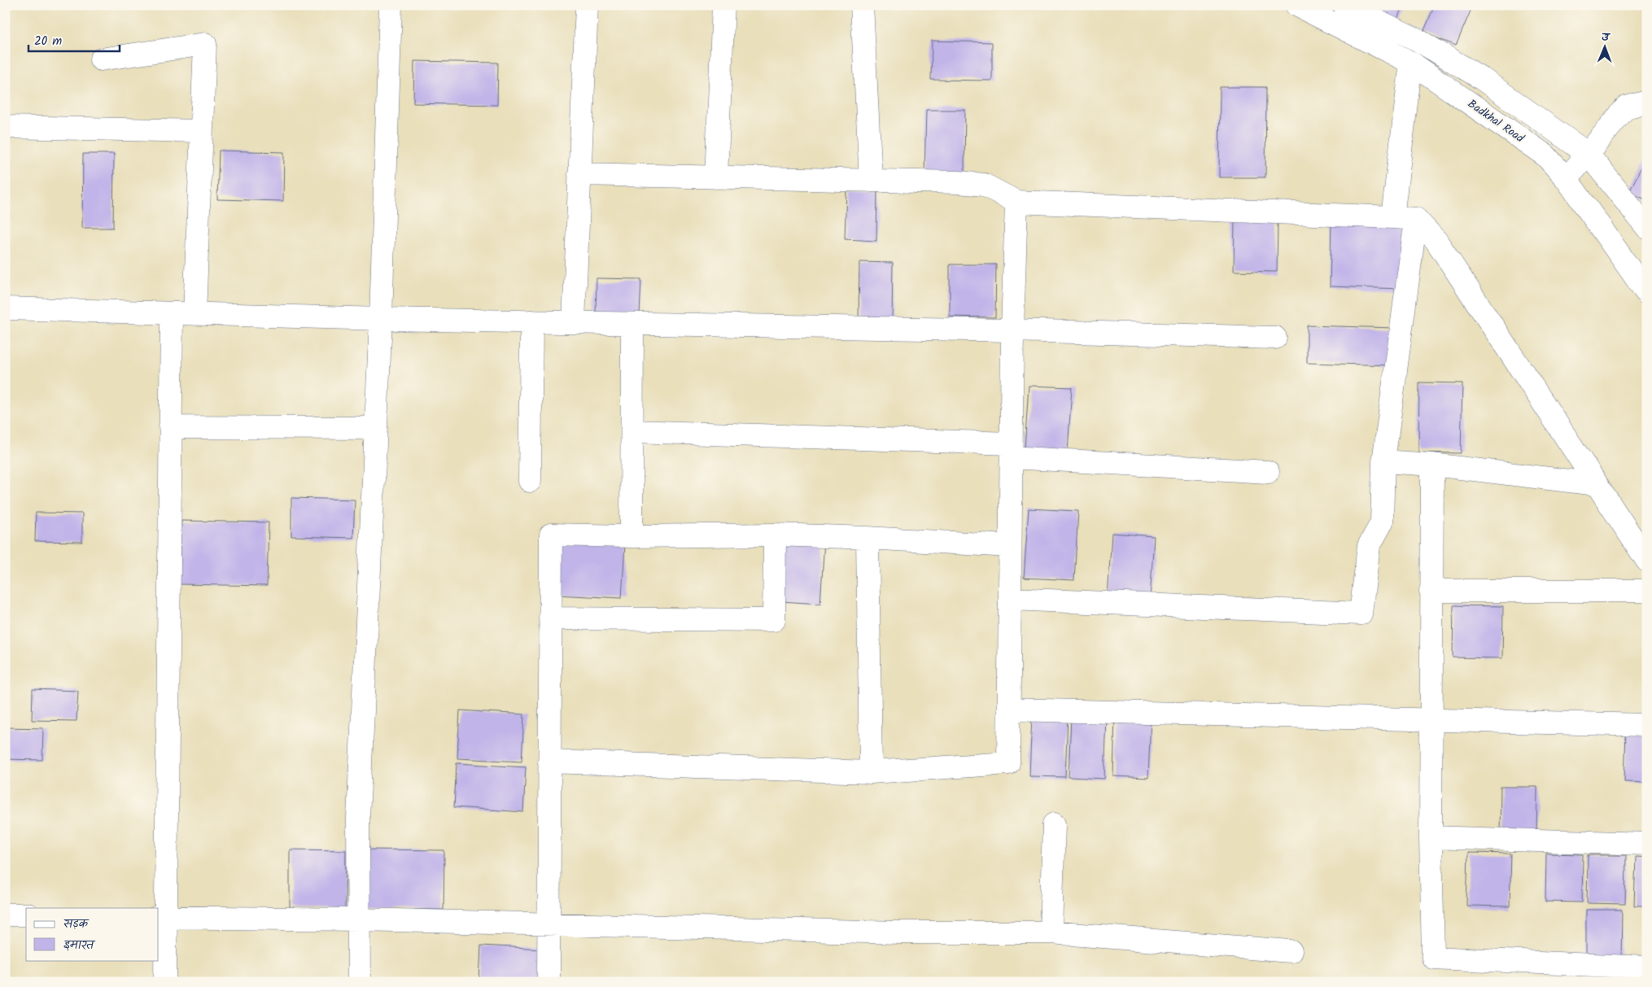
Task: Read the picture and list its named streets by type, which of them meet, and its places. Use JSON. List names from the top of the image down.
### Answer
{
  "streets": {
    "street": ["Badkhal Road"]
  },
  "legend": ["सड़क", "इमारत"],
  "scale_bar": "20 m",
  "north": "top"
}
